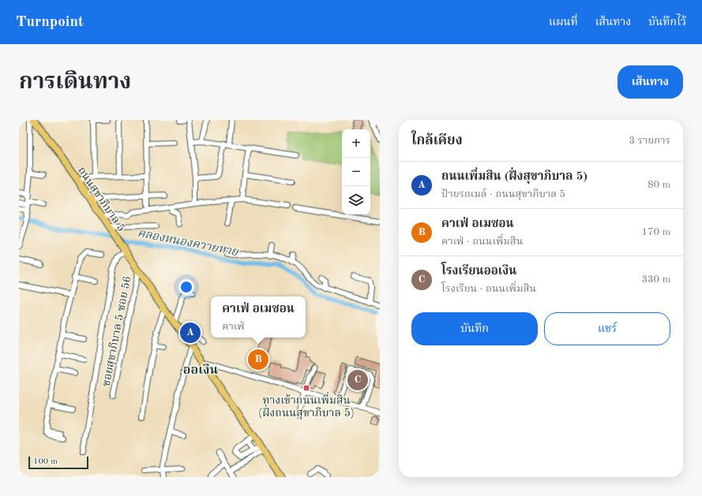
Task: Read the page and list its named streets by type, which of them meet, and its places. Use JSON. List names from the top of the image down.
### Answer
{
  "streets": {
    "main road": ["ถนนสุขาภิบาล 5"],
    "street": ["ซอยสุขาภิบาล 5 ซอย 56"]
  },
  "crossings": [
    ["ถนนสุขาภิบาล 5", "ซอยสุขาภิบาล 5 ซอย 56"]
  ],
  "districts": ["ออเงิน"],
  "water": ["คลองหนองควายหาย"],
  "places": {
    "transit": ["ทางเข้าถนนเพิ่มสิน (ฝั่งถนนสุขาภิบาล 5)"]
  },
  "scale_bar": "100 m",
  "page": {
    "header": "Turnpoint",
    "nav": ["แผนที่", "เส้นทาง", "บันทึกไว้"],
    "title": "การเดินทาง",
    "buttons": [
      "เส้นทาง",
      ["บันทึก", "แชร์"]
    ],
    "heading": ["ใกล้เคียง", "3 รายการ"],
    "map_buttons": ["+", "−"],
    "list": [
      {
        "mark": "A",
        "name": "ถนนเพิ่มสิน (ฝั่งสุขาภิบาล 5)",
        "note": "ป้ายรถเมล์ · ถนนสุขาภิบาล 5",
        "value": "80 m"
      },
      {
        "mark": "B",
        "name": "คาเฟ่ อเมซอน",
        "note": "คาเฟ่ · ถนนเพิ่มสิน",
        "value": "170 m"
      },
      {
        "mark": "C",
        "name": "โรงเรียนออเงิน",
        "note": "โรงเรียน · ถนนเพิ่มสิน",
        "value": "330 m"
      }
    ],
    "popup": ["คาเฟ่ อเมซอน", "คาเฟ่"],
    "pins": ["A", "B", "C"],
    "scale": "100 m"
  }
}
